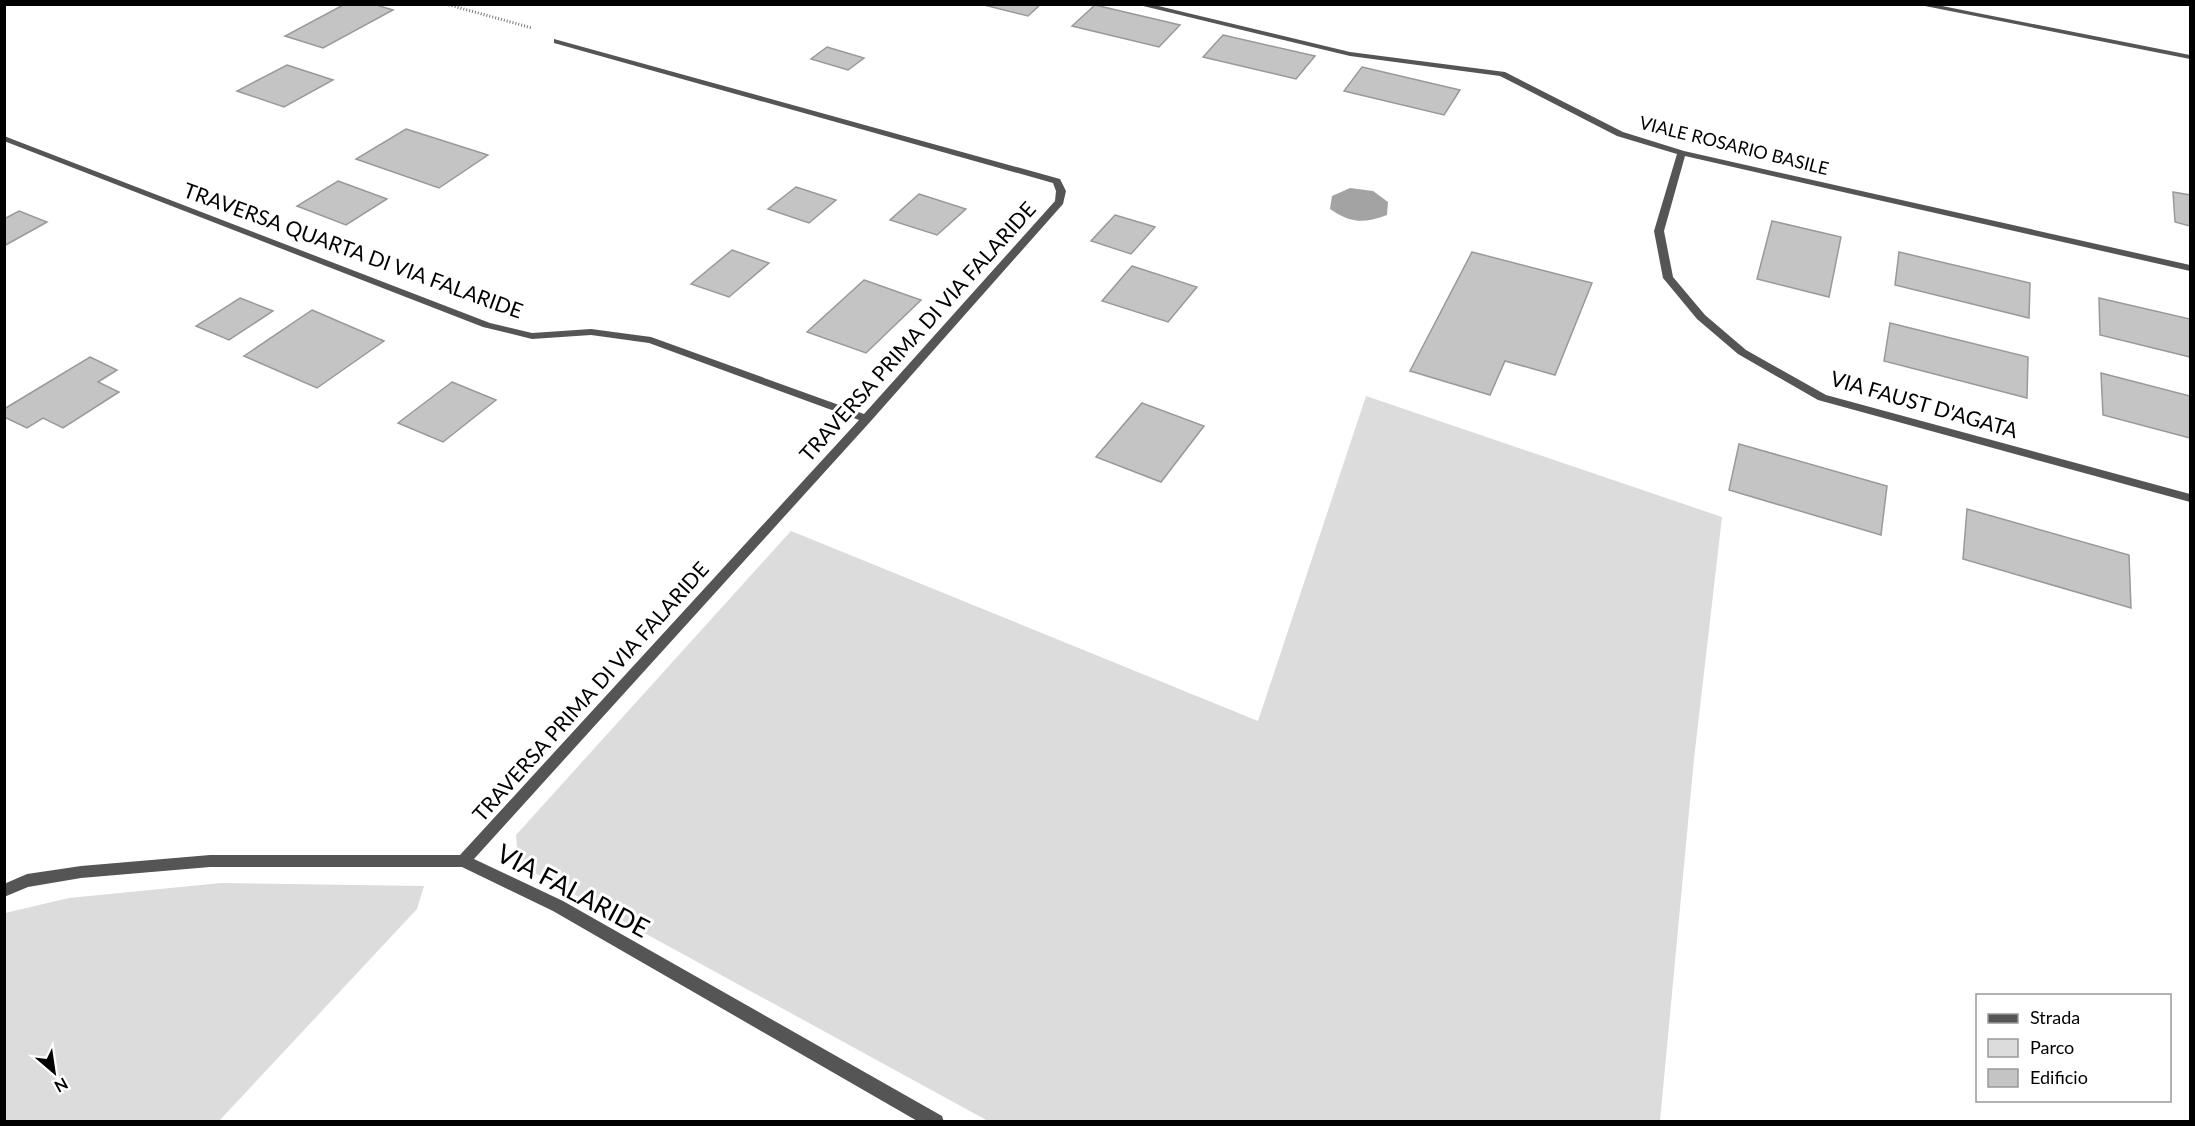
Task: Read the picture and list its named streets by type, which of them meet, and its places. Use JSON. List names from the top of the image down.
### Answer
{
  "streets": {
    "street": [
      "VIALE ROSARIO BASILE",
      "TRAVERSA QUARTA DI VIA FALARIDE",
      "TRAVERSA PRIMA DI VIA FALARIDE",
      "VIA FAUST D'AGATA",
      "VIA FALARIDE"
    ]
  },
  "crossings": [
    ["VIALE ROSARIO BASILE", "VIA FAUST D'AGATA"],
    ["TRAVERSA QUARTA DI VIA FALARIDE", "TRAVERSA PRIMA DI VIA FALARIDE"],
    ["TRAVERSA PRIMA DI VIA FALARIDE", "VIA FALARIDE"]
  ],
  "legend": ["Strada", "Parco", "Edificio"],
  "north": "bottom right"
}
